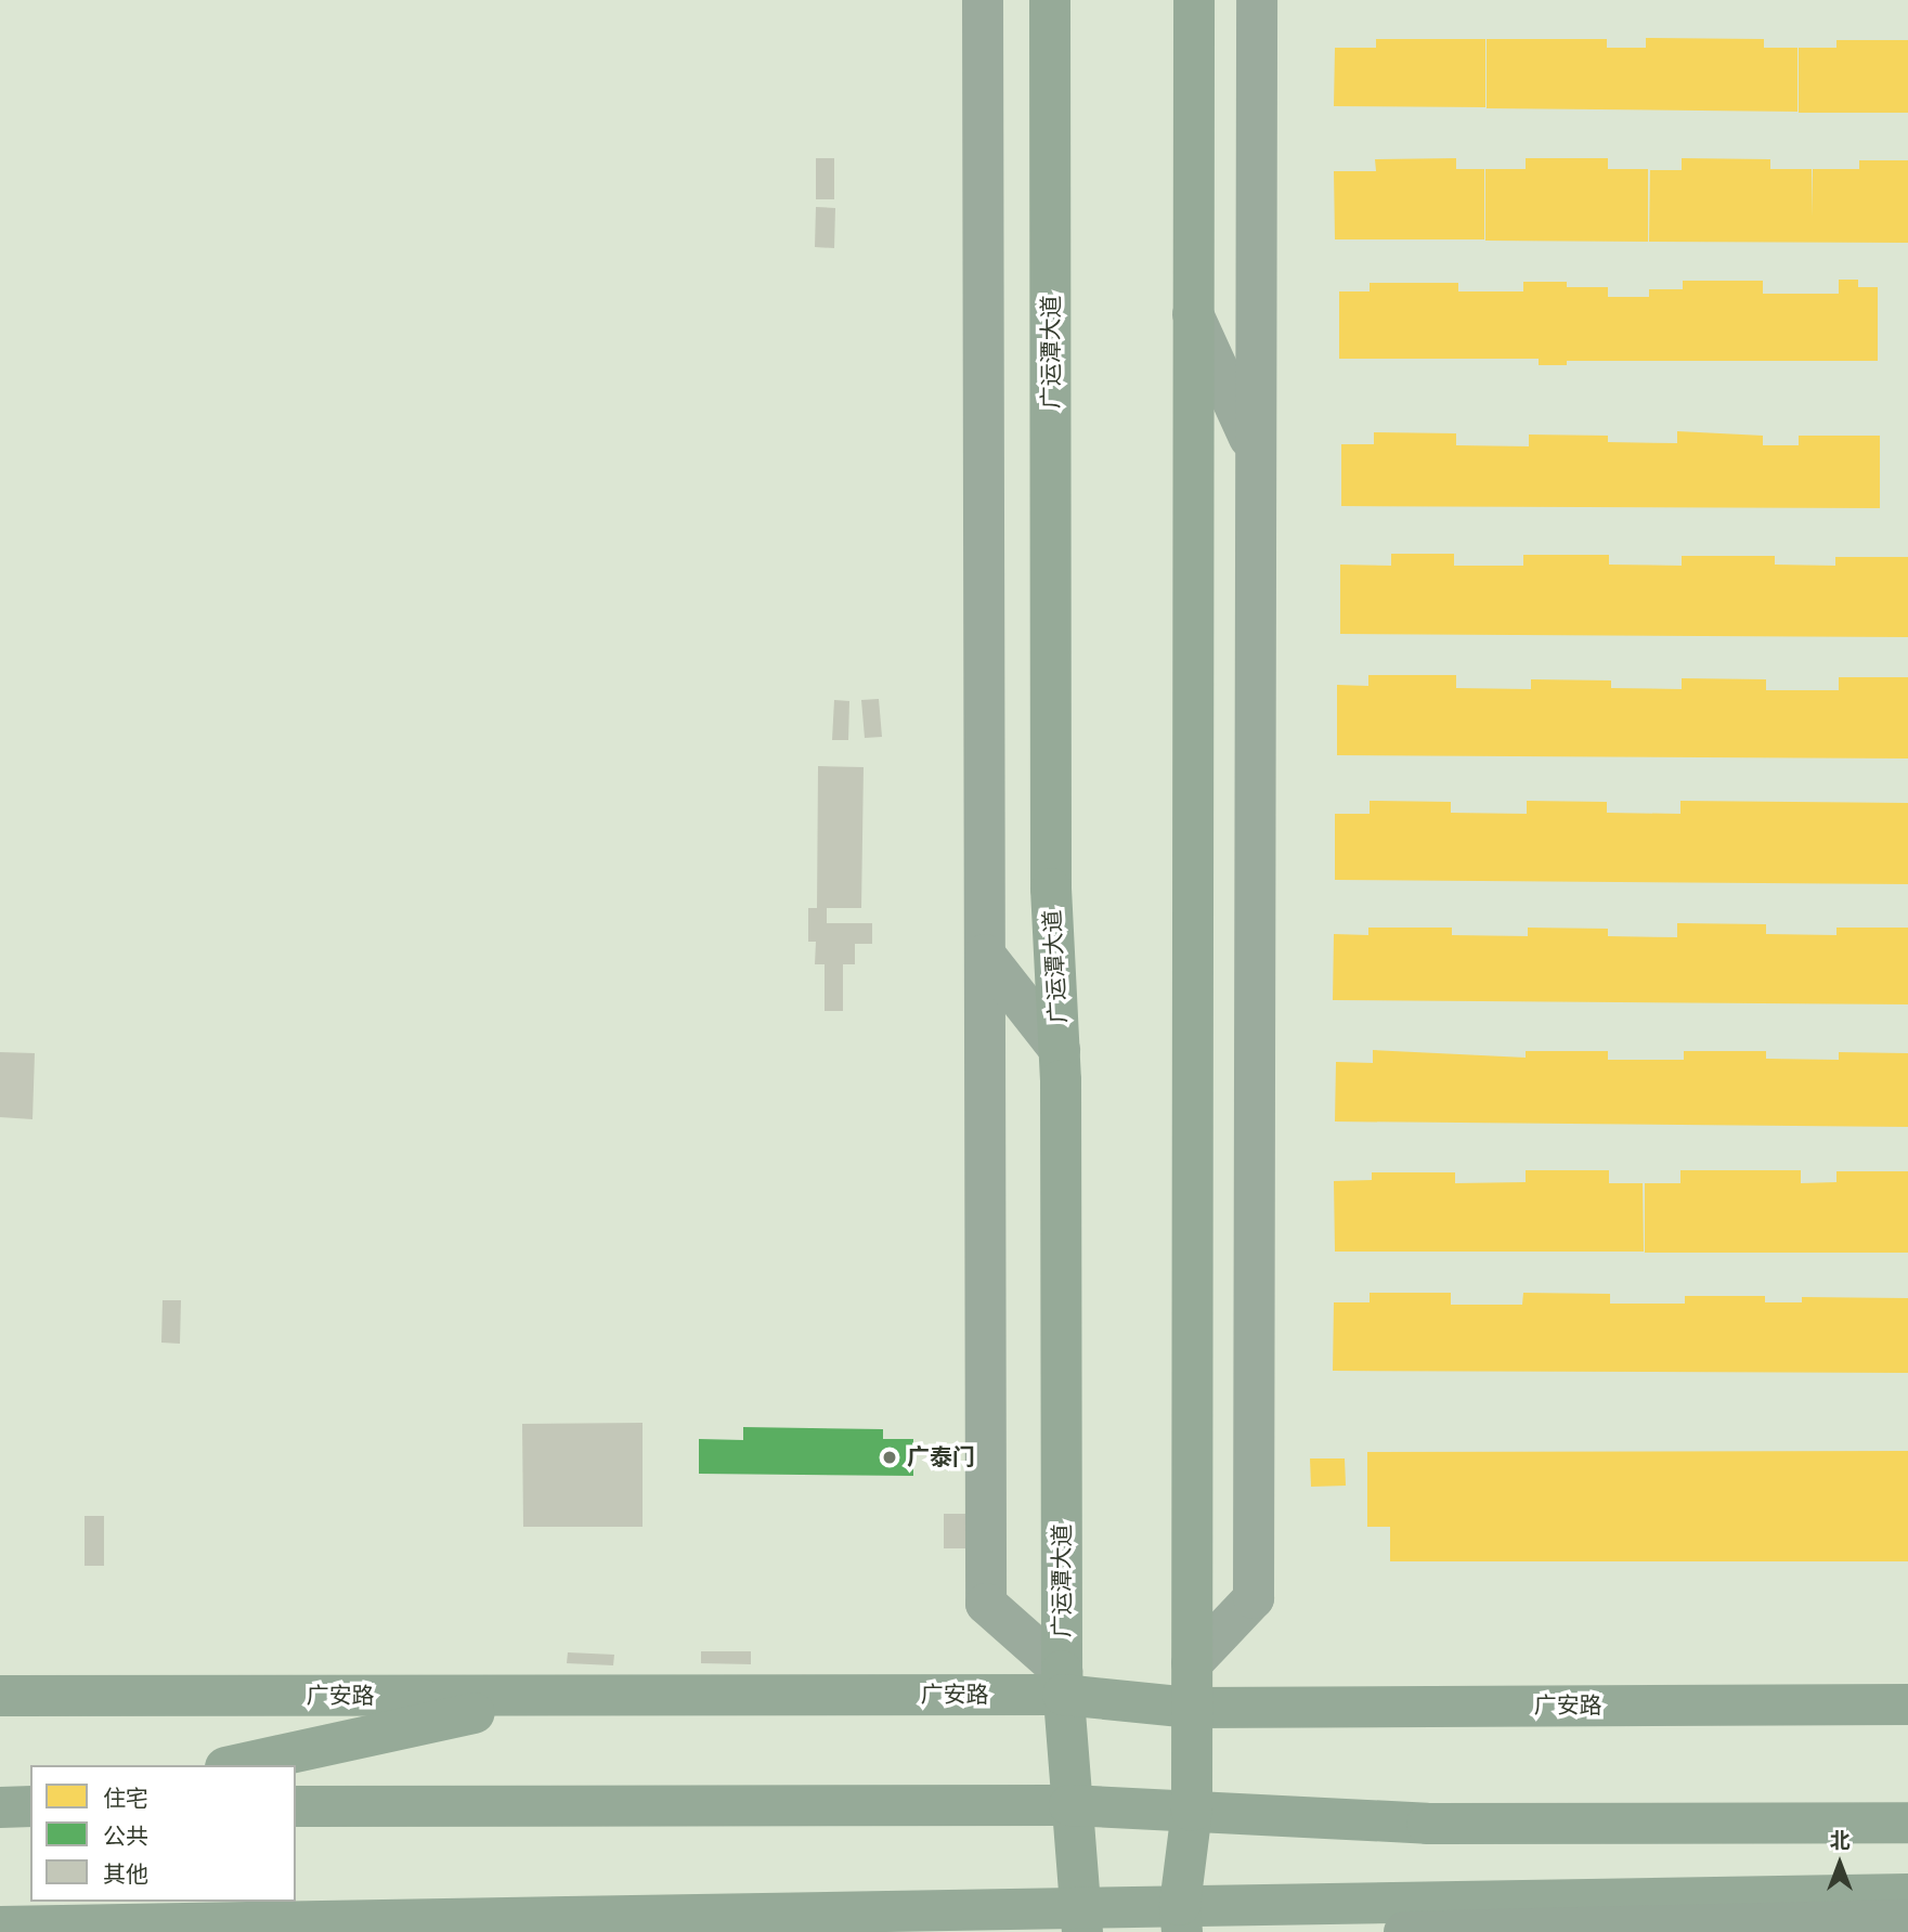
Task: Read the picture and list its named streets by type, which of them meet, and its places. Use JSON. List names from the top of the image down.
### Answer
{
  "streets": {
    "main road": ["广运潭大道", "广安路"]
  },
  "crossings": [
    ["广运潭大道", "广安路"]
  ],
  "places": ["广泰门"],
  "legend": ["住宅", "公共", "其他"],
  "north": "top"
}
